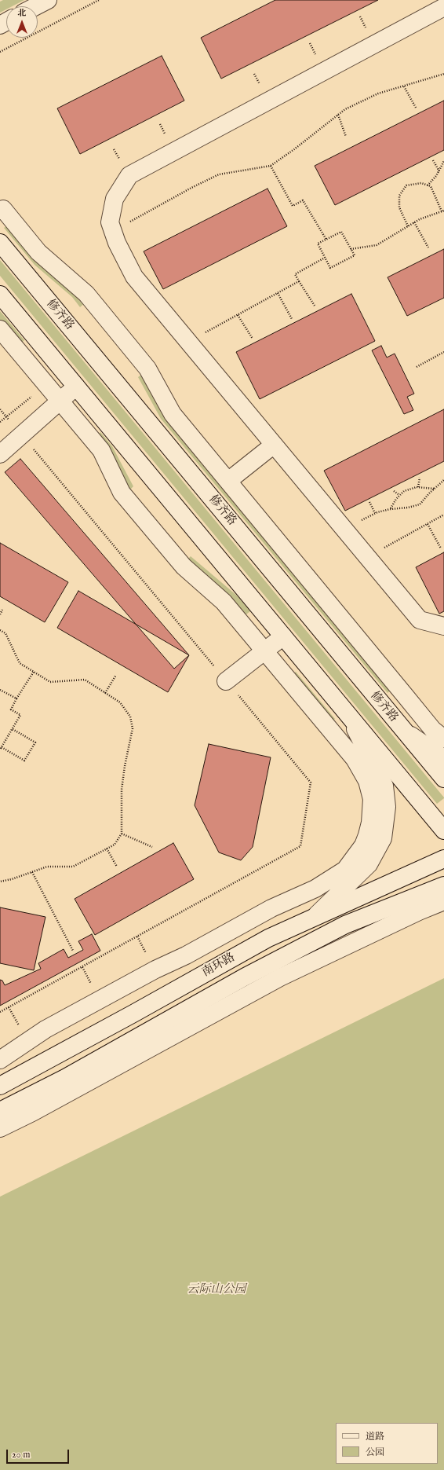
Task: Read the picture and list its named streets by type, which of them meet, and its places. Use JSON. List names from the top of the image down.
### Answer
{
  "streets": {
    "street": ["修齐路", "南环路"]
  },
  "parks": ["云际山公园"],
  "legend": ["道路", "公园"],
  "scale_bar": "20 m",
  "north": "top"
}
